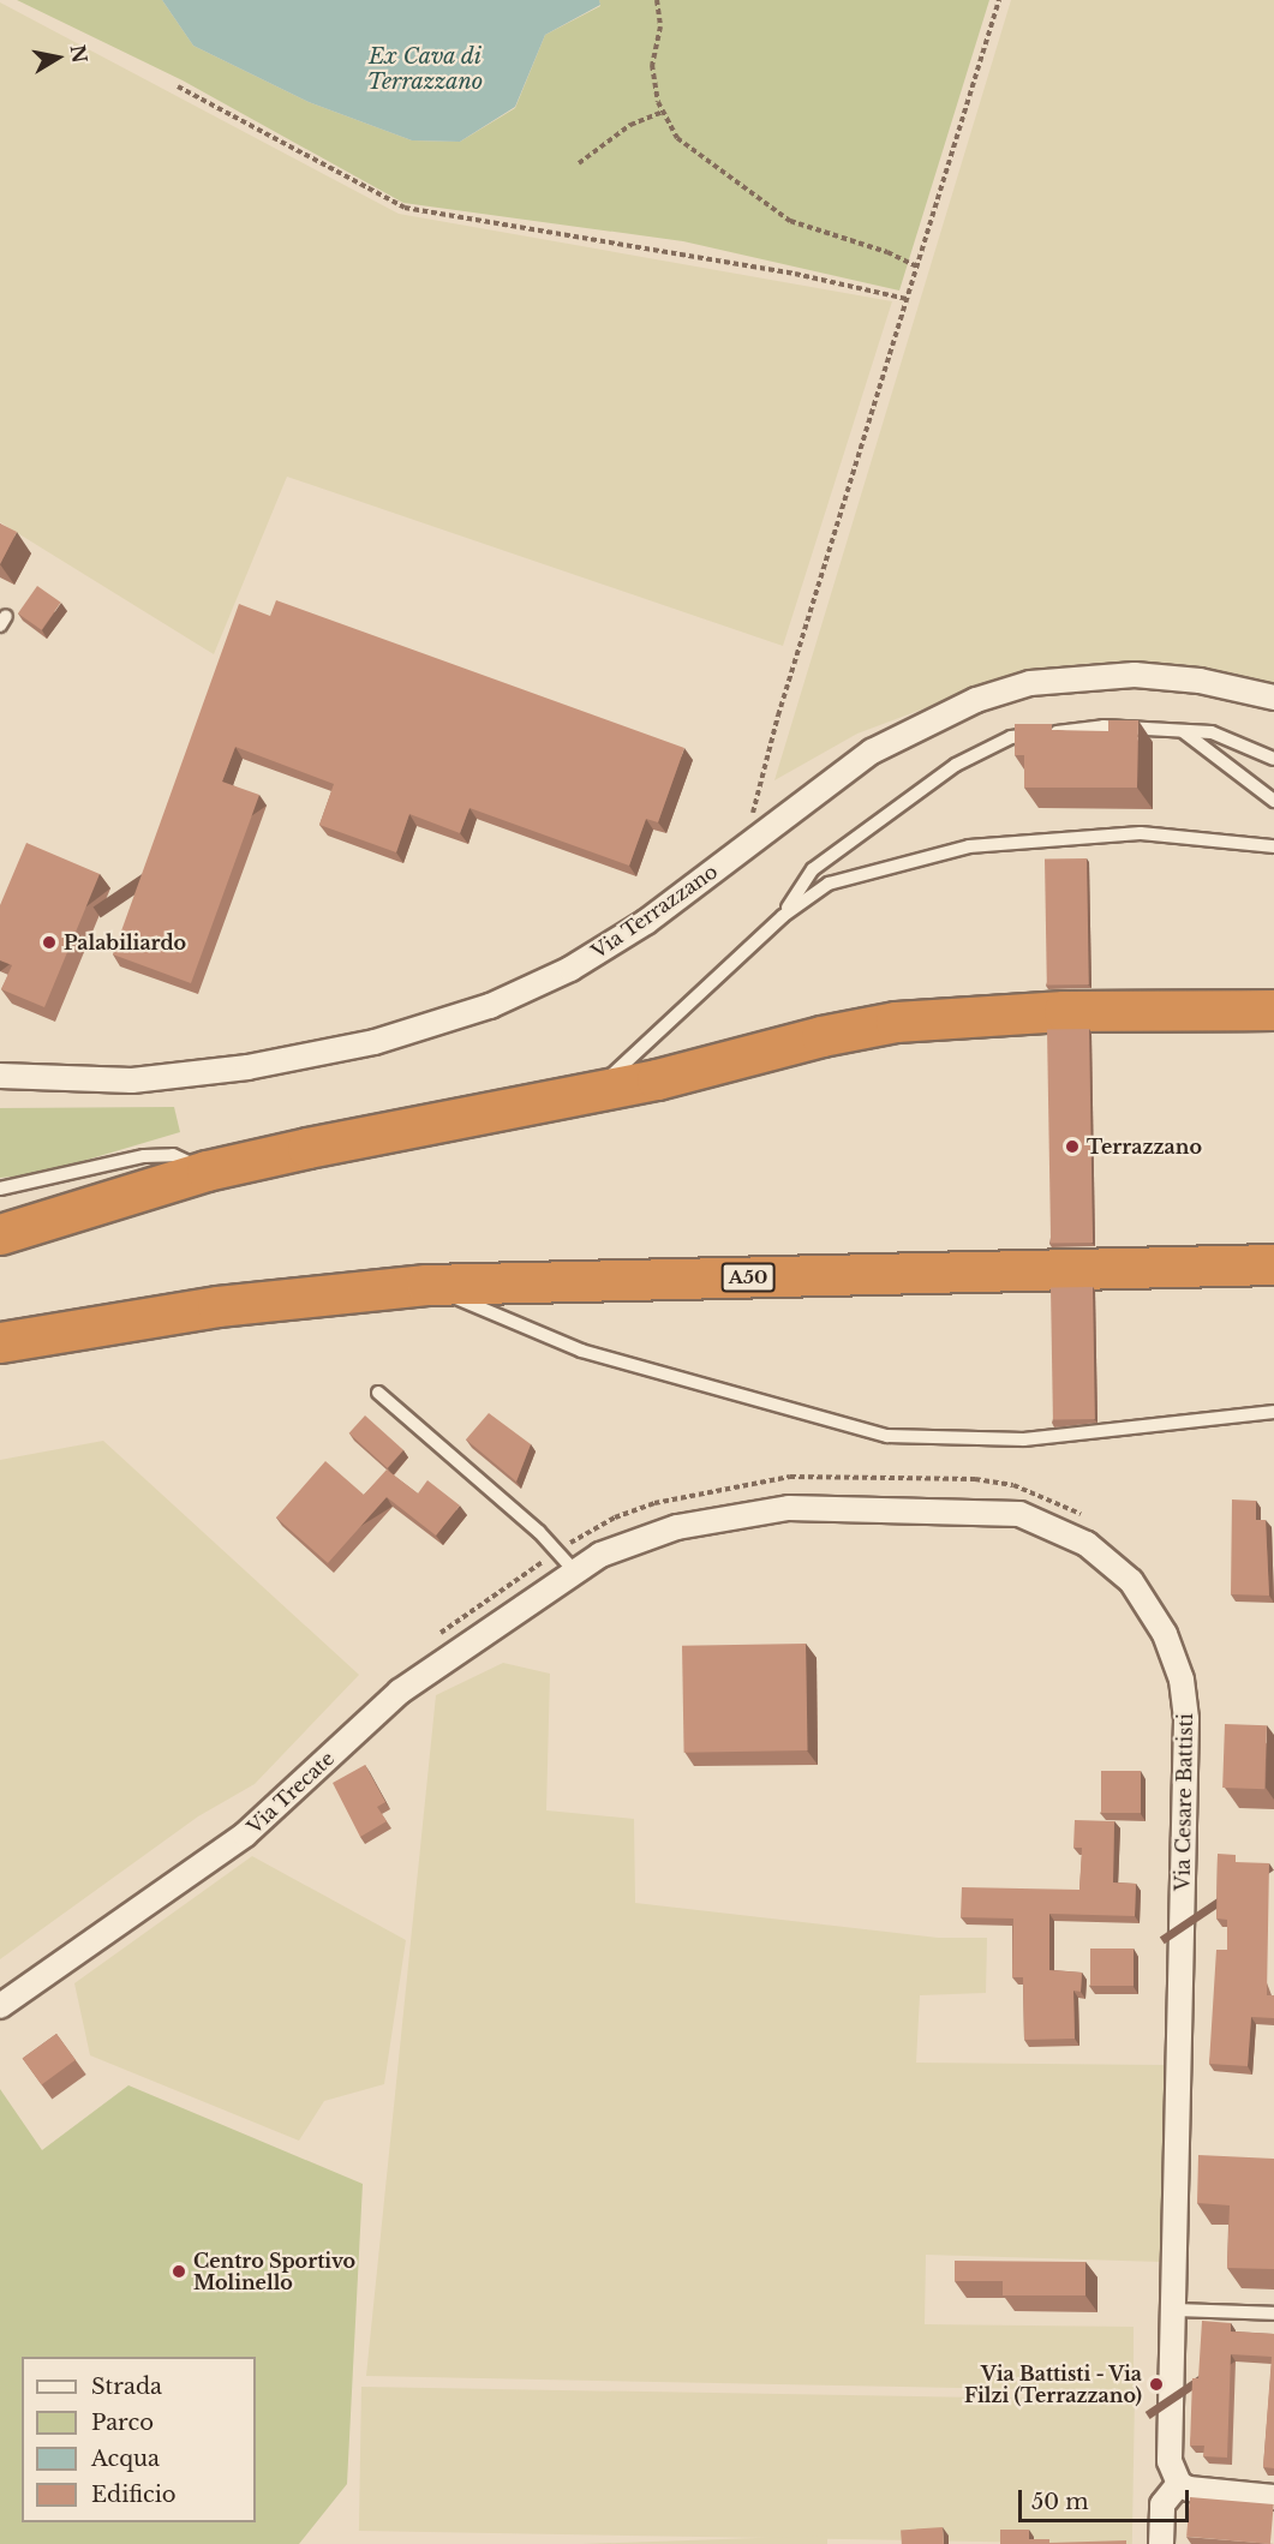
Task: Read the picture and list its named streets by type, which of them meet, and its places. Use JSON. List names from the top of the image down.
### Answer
{
  "streets": {
    "highway": ["A50"],
    "street": ["Via Terrazzano", "Via Trecate", "Via Cesare Battisti"]
  },
  "crossings": [
    ["Via Trecate", "Via Cesare Battisti"]
  ],
  "water": ["Ex Cava di Terrazzano"],
  "places": [
    "Palabiliardo",
    "Terrazzano",
    "Centro Sportivo Molinello",
    "Via Battisti - Via Filzi (Terrazzano)"
  ],
  "legend": [
    "Strada",
    "Parco",
    "Acqua",
    "Edificio"
  ],
  "scale_bar": "50 m",
  "north": "right"
}
